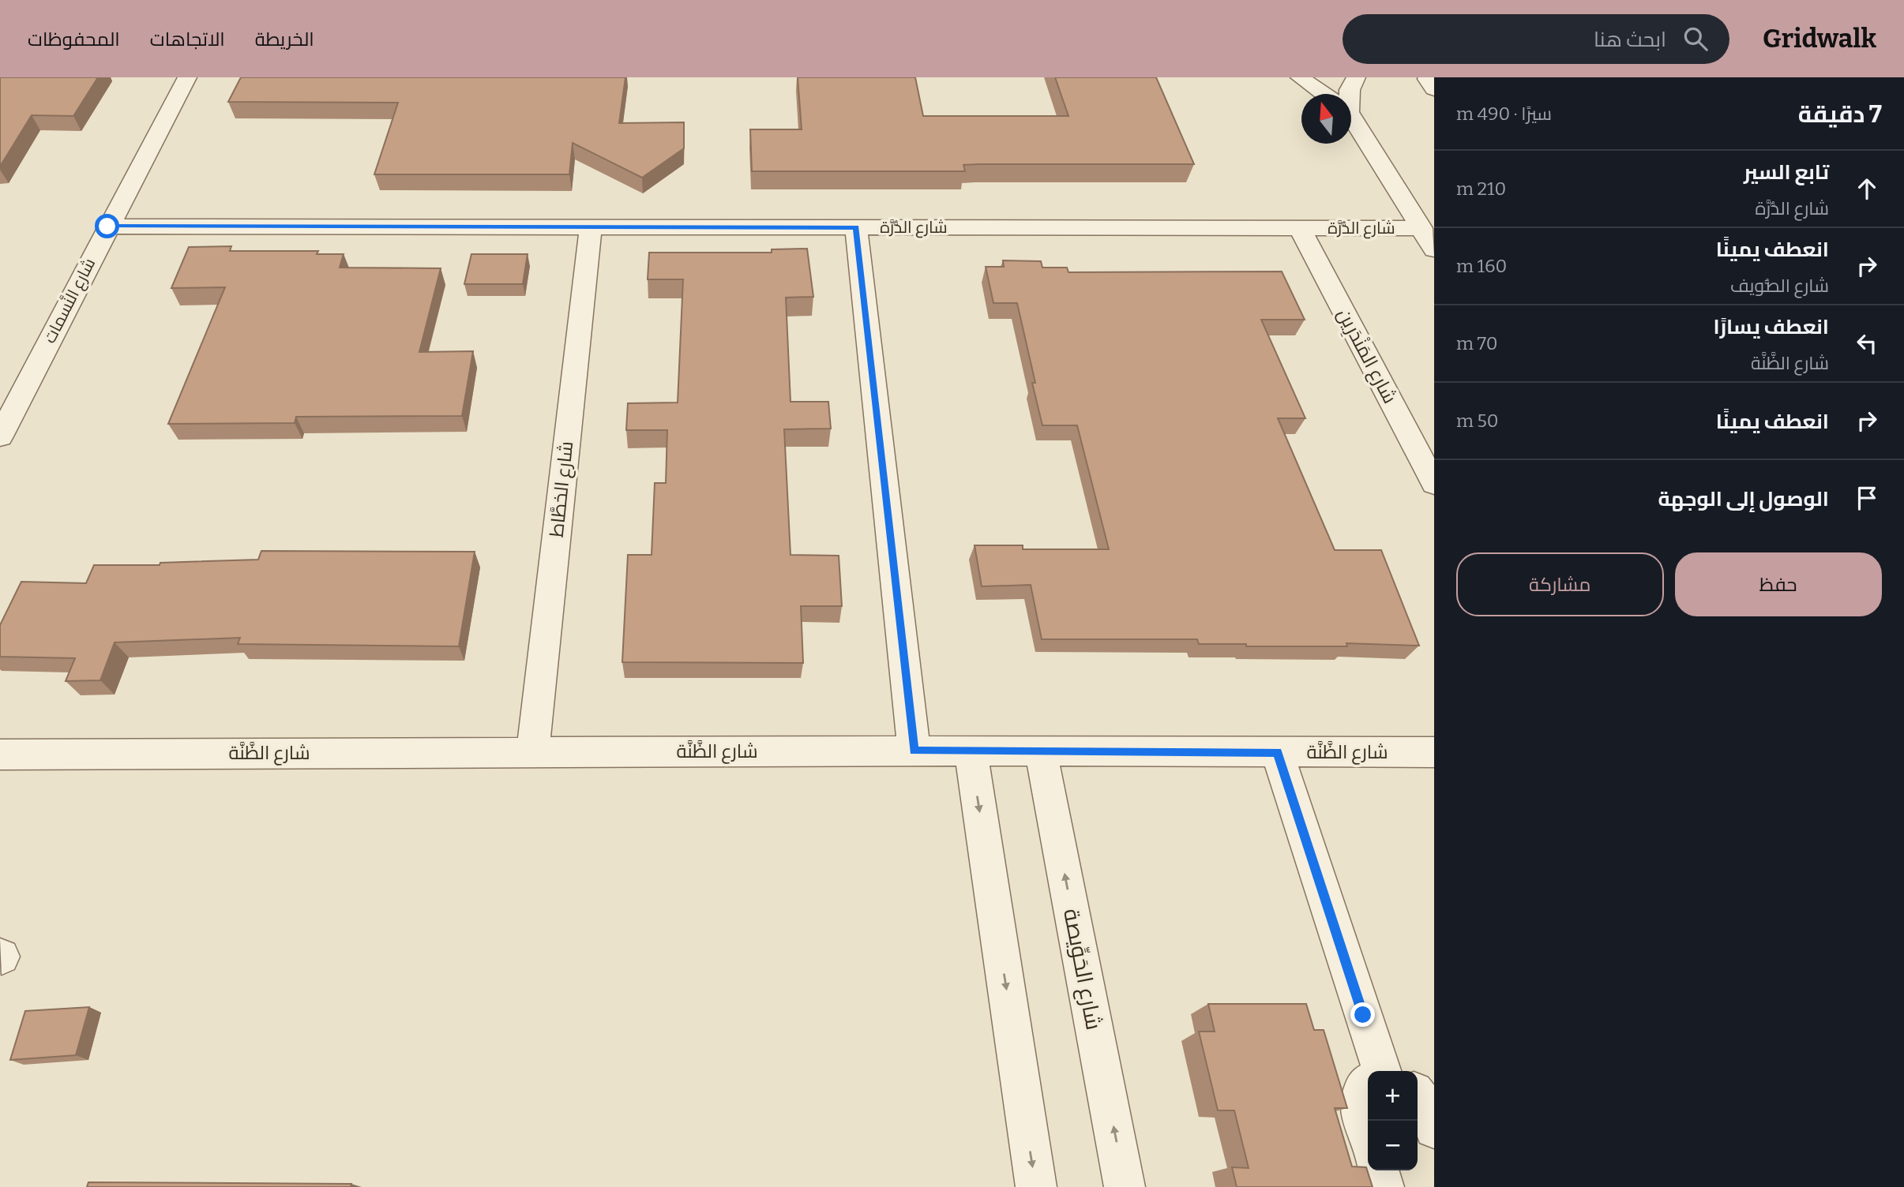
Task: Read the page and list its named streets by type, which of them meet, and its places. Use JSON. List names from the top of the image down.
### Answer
{
  "streets": {
    "street": [
      "شارع الدُّرَّة",
      "شارع النَّسمات",
      "شارع المَنْدَرِين",
      "شارع الخطَّاط",
      "شارع الظَّنَّة",
      "شارع الحَوِّيصة"
    ]
  },
  "crossings": [
    ["شارع الدُّرَّة", "شارع النَّسمات"],
    ["شارع الدُّرَّة", "شارع المَنْدَرِين"],
    ["شارع الدُّرَّة", "شارع الخطَّاط"],
    ["شارع الخطَّاط", "شارع الظَّنَّة"],
    ["شارع الظَّنَّة", "شارع الحَوِّيصة"]
  ],
  "north": "top",
  "page": {
    "header": "Gridwalk",
    "search": "ابحث هنا",
    "nav": ["الخريطة", "الاتجاهات", "المحفوظات"],
    "heading": ["7 دقيقة", "سيرًا · 490 m"],
    "list": [
      ["تابع السير", "شارع الدُّرَّة", "210 m"],
      ["انعطف يمينًا", "شارع الصُّويف", "160 m"],
      ["انعطف يسارًا", "شارع الظَّنَّة", "70 m"],
      ["انعطف يمينًا", "50 m"],
      "الوصول إلى الوجهة"
    ],
    "buttons": ["حفظ", "مشاركة"],
    "map_buttons": ["+", "−"]
  }
}
